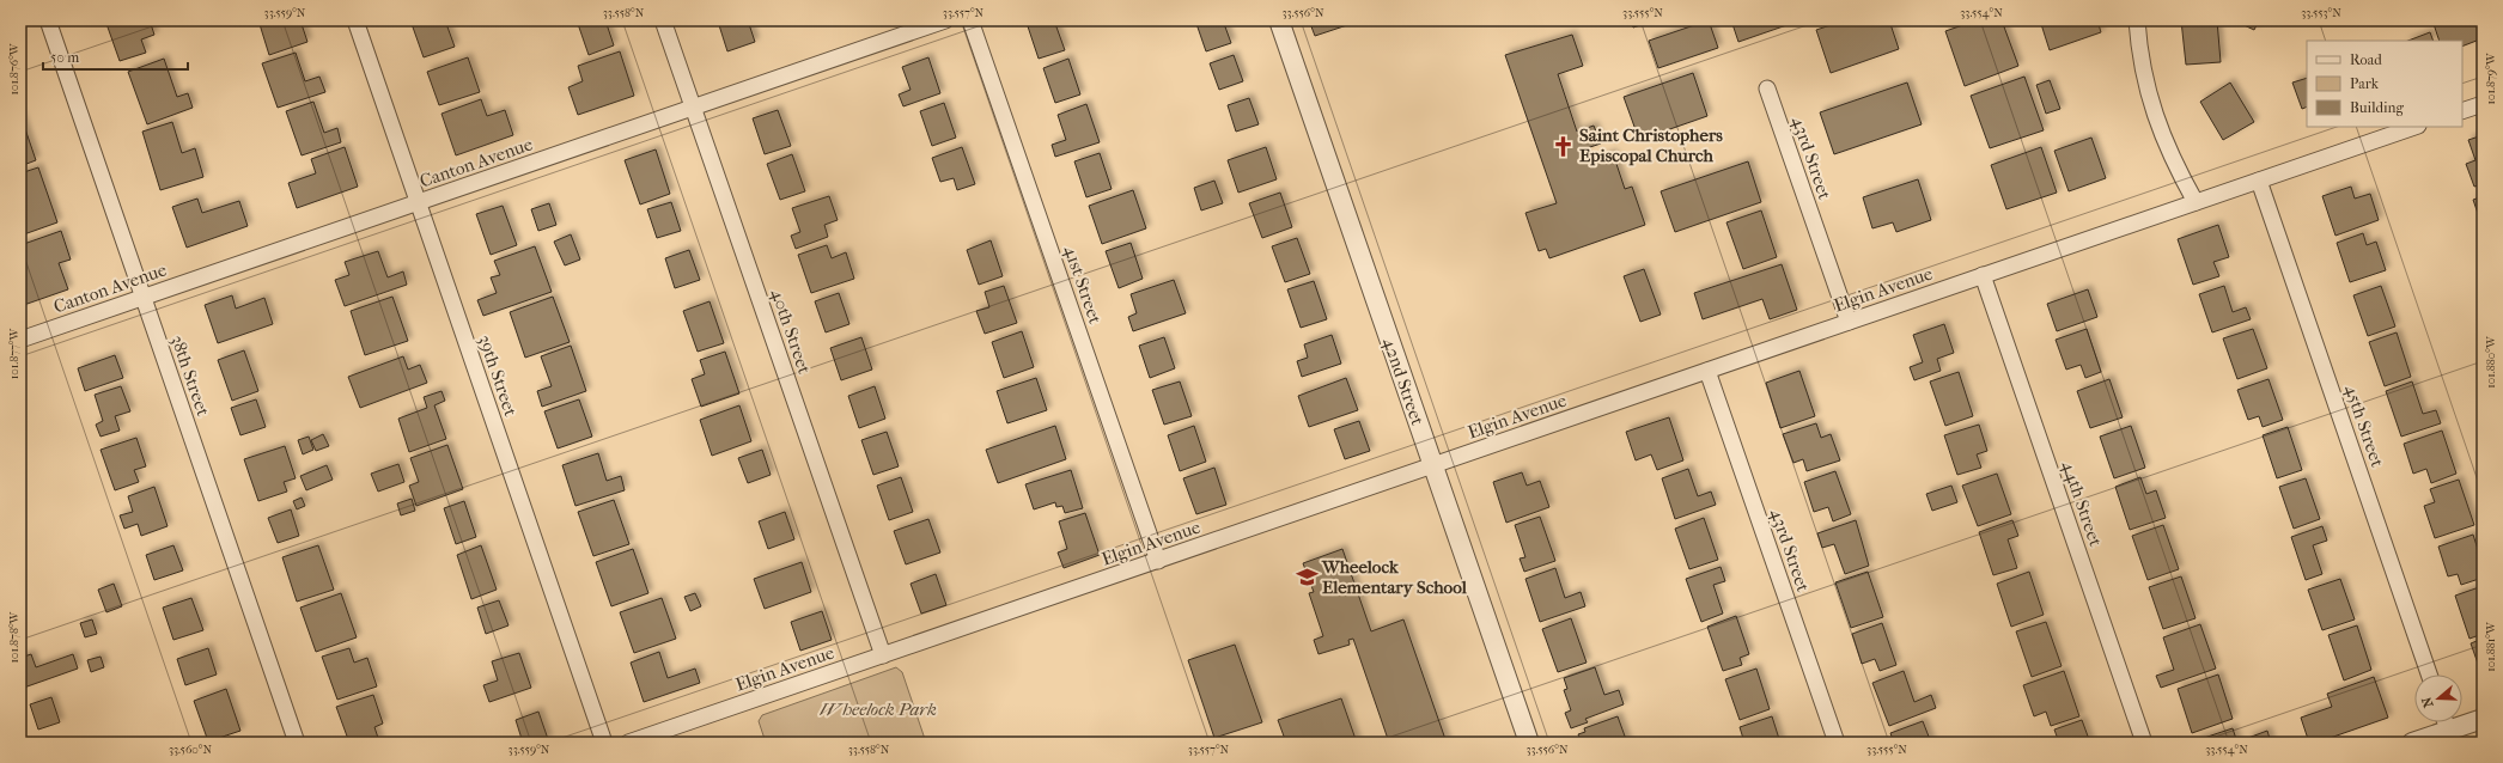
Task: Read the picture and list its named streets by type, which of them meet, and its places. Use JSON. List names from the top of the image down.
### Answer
{
  "streets": {
    "street": [
      "43rd Street",
      "Canton Avenue",
      "41st Street",
      "Elgin Avenue",
      "40th Street",
      "38th Street",
      "39th Street",
      "42nd Street",
      "45th Street",
      "44th Street"
    ]
  },
  "crossings": [
    ["43rd Street", "Elgin Avenue"],
    ["Canton Avenue", "40th Street"],
    ["Canton Avenue", "38th Street"],
    ["Canton Avenue", "39th Street"],
    ["41st Street", "Elgin Avenue"],
    ["Elgin Avenue", "40th Street"],
    ["Elgin Avenue", "42nd Street"],
    ["Elgin Avenue", "45th Street"],
    ["Elgin Avenue", "44th Street"]
  ],
  "parks": ["Wheelock Park"],
  "places": {
    "church": ["Saint Christophers Episcopal Church"],
    "school or university": ["Wheelock Elementary School"]
  },
  "legend": ["Road", "Park", "Building"],
  "scale_bar": "50 m",
  "north": "left",
  "coordinates": [
    "33.559°N",
    "33.558°N",
    "33.557°N",
    "33.556°N",
    "33.555°N",
    "33.554°N",
    "33.553°N",
    "101.876°W",
    "101.879°W",
    "101.877°W",
    "101.880°W",
    "101.878°W",
    "101.881°W",
    "33.560°N"
  ]
}
